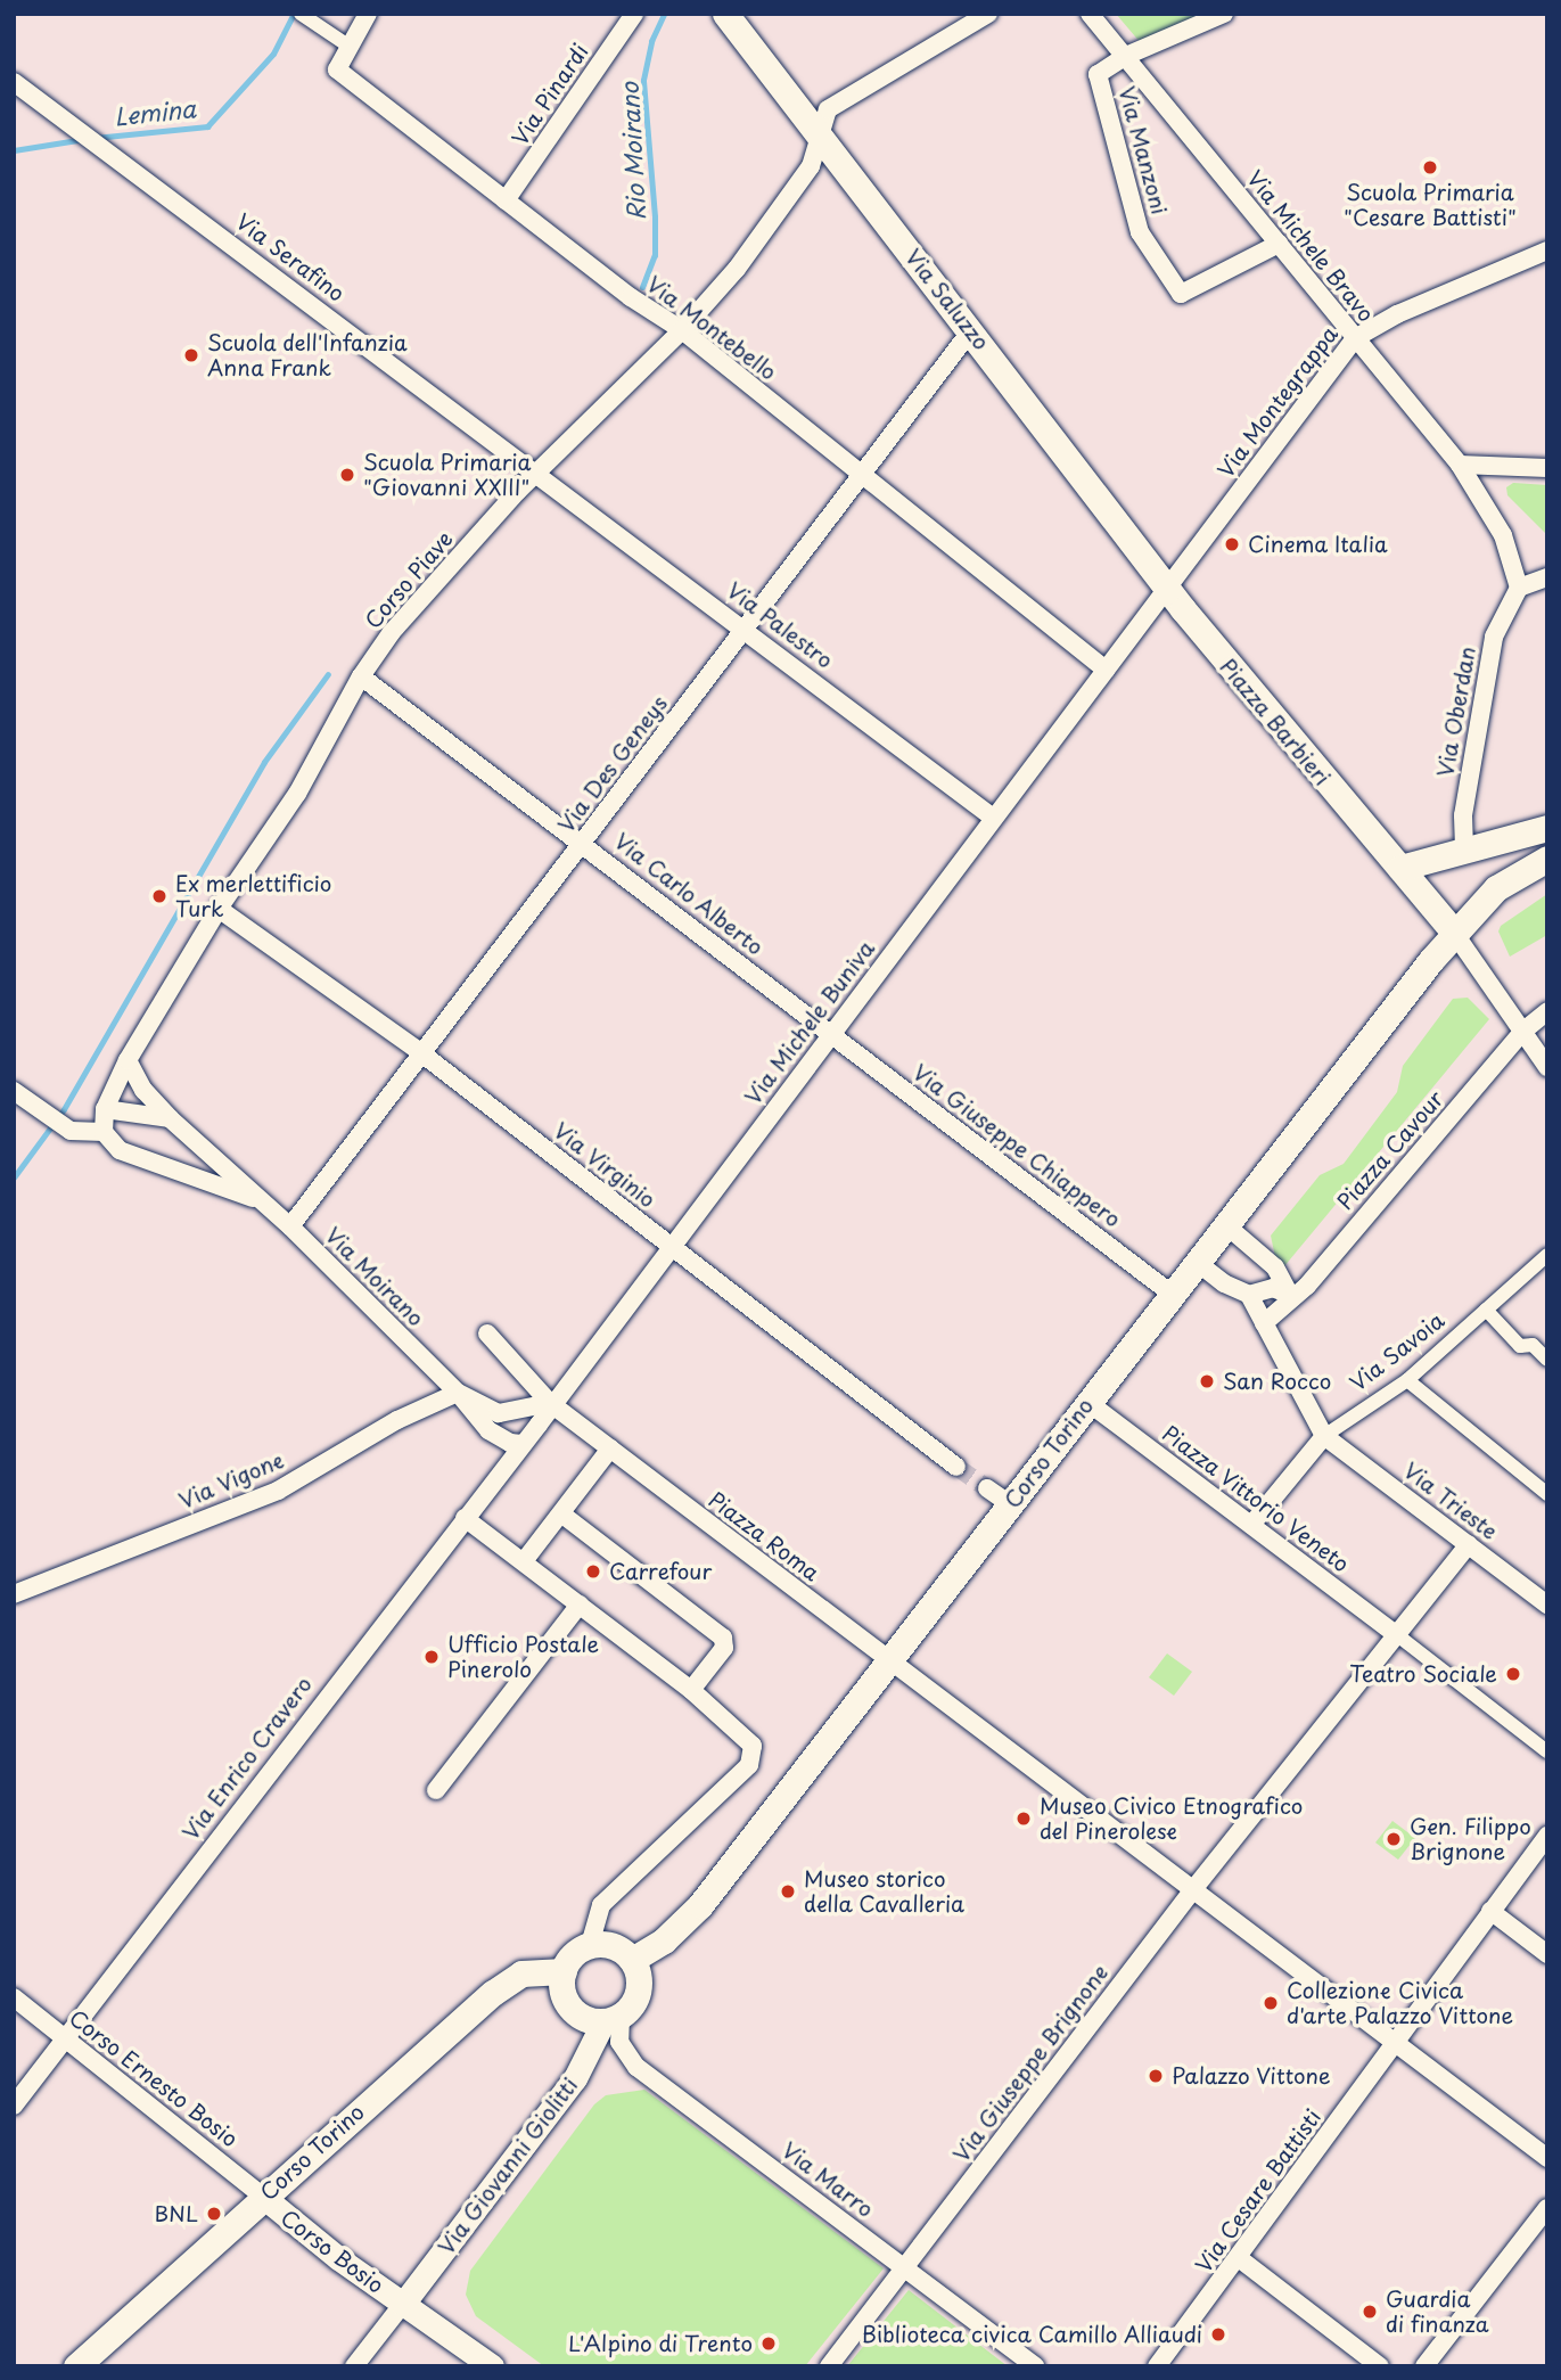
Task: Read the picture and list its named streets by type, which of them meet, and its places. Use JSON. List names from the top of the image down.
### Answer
{
  "streets": {
    "main road": ["Via Saluzzo", "Piazza Barbieri", "Corso Torino"],
    "street": [
      "Via Pinardi",
      "Via Manzoni",
      "Via Michele Bravo",
      "Via Serafino",
      "Via Montebello",
      "Via Montegrappa",
      "Corso Piave",
      "Via Palestro",
      "Via Oberdan",
      "Via Des Geneys",
      "Via Carlo Alberto",
      "Via Michele Buniva",
      "Via Giuseppe Chiappero",
      "Piazza Cavour",
      "Via Virginio",
      "Via Moirano",
      "Via Savoia",
      "Via Vigone",
      "Piazza Vittorio Veneto",
      "Via Trieste",
      "Piazza Roma",
      "Via Enrico Cravero",
      "Via Giuseppe Brignone",
      "Corso Ernesto Bosio",
      "Via Giovanni Giolitti",
      "Via Marro",
      "Via Cesare Battisti",
      "Corso Bosio"
    ]
  },
  "crossings": [
    ["Via Pinardi", "Via Montebello"],
    ["Via Manzoni", "Via Michele Bravo"],
    ["Via Michele Bravo", "Via Montegrappa"],
    ["Via Michele Bravo", "Via Oberdan"],
    ["Via Serafino", "Corso Piave"],
    ["Via Serafino", "Via Palestro"],
    ["Via Saluzzo", "Via Montegrappa"],
    ["Via Saluzzo", "Corso Piave"],
    ["Via Saluzzo", "Piazza Barbieri"],
    ["Via Saluzzo", "Via Des Geneys"],
    ["Via Montebello", "Corso Piave"],
    ["Via Montebello", "Via Des Geneys"],
    ["Via Montebello", "Via Michele Buniva"],
    ["Via Montegrappa", "Piazza Barbieri"],
    ["Corso Piave", "Via Palestro"],
    ["Corso Piave", "Via Carlo Alberto"],
    ["Corso Piave", "Via Virginio"],
    ["Corso Piave", "Via Moirano"],
    ["Via Palestro", "Via Des Geneys"],
    ["Via Palestro", "Via Michele Buniva"],
    ["Piazza Barbieri", "Corso Torino"],
    ["Via Des Geneys", "Via Carlo Alberto"],
    ["Via Des Geneys", "Via Virginio"],
    ["Via Des Geneys", "Via Moirano"],
    ["Via Carlo Alberto", "Via Michele Buniva"],
    ["Via Carlo Alberto", "Via Giuseppe Chiappero"],
    ["Via Michele Buniva", "Via Giuseppe Chiappero"],
    ["Via Michele Buniva", "Via Virginio"],
    ["Via Michele Buniva", "Via Moirano"],
    ["Via Michele Buniva", "Piazza Roma"],
    ["Via Michele Buniva", "Via Enrico Cravero"],
    ["Via Giuseppe Chiappero", "Corso Torino"],
    ["Via Moirano", "Via Vigone"],
    ["Via Moirano", "Via Enrico Cravero"],
    ["Via Savoia", "Piazza Vittorio Veneto"],
    ["Via Savoia", "Via Trieste"],
    ["Corso Torino", "Piazza Vittorio Veneto"],
    ["Corso Torino", "Piazza Roma"],
    ["Corso Torino", "Corso Ernesto Bosio"],
    ["Corso Torino", "Via Giovanni Giolitti"],
    ["Corso Torino", "Via Marro"],
    ["Corso Torino", "Corso Bosio"],
    ["Via Enrico Cravero", "Corso Ernesto Bosio"],
    ["Via Giuseppe Brignone", "Via Marro"],
    ["Corso Ernesto Bosio", "Corso Bosio"],
    ["Via Giovanni Giolitti", "Via Marro"],
    ["Via Giovanni Giolitti", "Corso Bosio"]
  ],
  "water": ["Lemina", "Rio Moirano"],
  "places": [
    "Scuola Primaria \"Cesare Battisti\"",
    "Scuola dell'Infanzia Anna Frank",
    "Scuola Primaria \"Giovanni XXIII\"",
    "Cinema Italia",
    "Ex merlettificio Turk",
    "San Rocco",
    "Carrefour",
    "Ufficio Postale Pinerolo",
    "Teatro Sociale",
    "Museo Civico Etnografico del Pinerolese",
    "Gen. Filippo Brignone",
    "Museo storico della Cavalleria",
    "Collezione Civica d'arte Palazzo Vittone",
    "Palazzo Vittone",
    "BNL",
    "Guardia di finanza",
    "Biblioteca civica Camillo Alliaudi",
    "L'Alpino di Trento"
  ]
}
